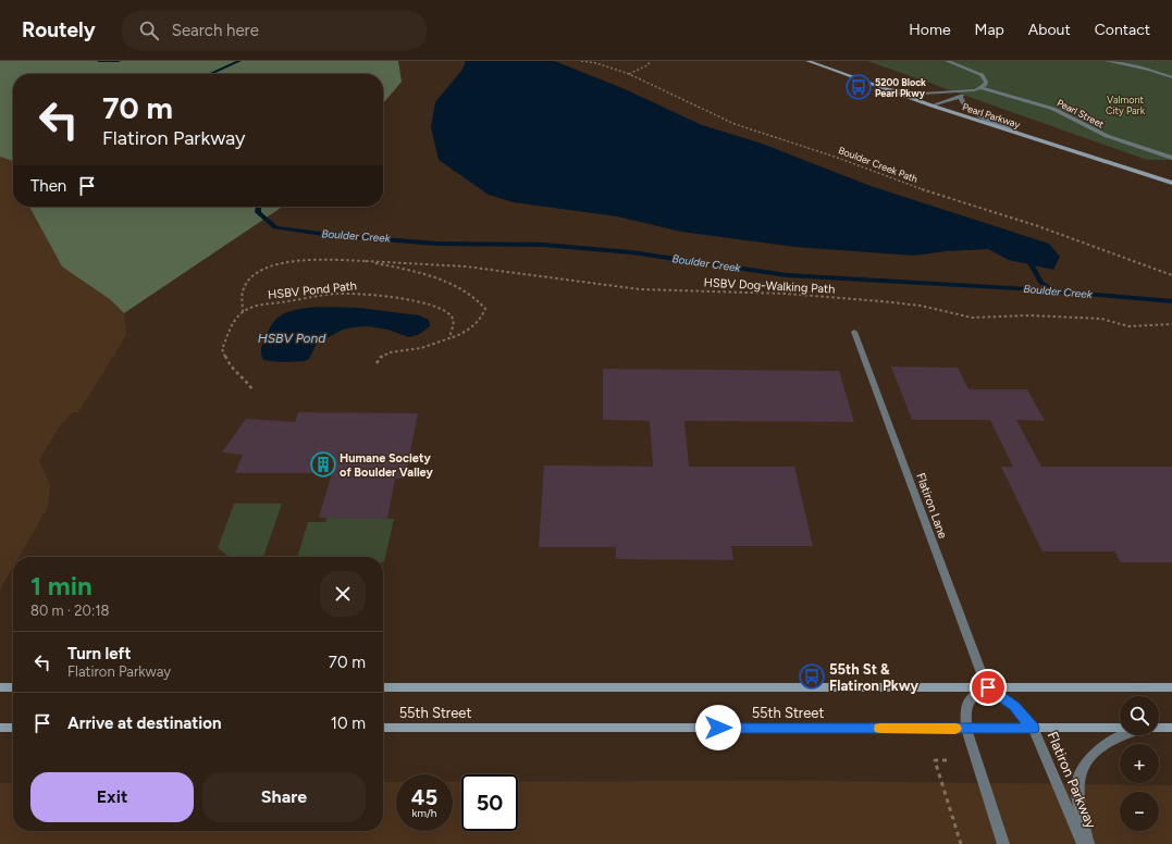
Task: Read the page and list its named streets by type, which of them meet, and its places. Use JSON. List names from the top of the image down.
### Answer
{
  "streets": {
    "main road": ["Pearl Parkway", "55th Street"],
    "street": ["Pearl Street", "Flatiron Lane", "Flatiron Parkway"],
    "path": ["Boulder Creek Path", "HSBV Dog-Walking Path", "HSBV Pond Path"]
  },
  "crossings": [
    ["Flatiron Lane", "55th Street"],
    ["Flatiron Lane", "Flatiron Parkway"],
    ["55th Street", "Flatiron Parkway"]
  ],
  "water": ["Boulder Creek", "HSBV Pond"],
  "parks": ["Valmont City Park"],
  "places": {
    "bus stop": ["5200 Block Pearl Pkwy", "55th St & Flatiron Pkwy"],
    "building": ["Humane Society of Boulder Valley"]
  },
  "page": {
    "header": "Routely",
    "search": "Search here",
    "nav": [
      "Home",
      "Map",
      "About",
      "Contact"
    ],
    "turn": ["70 m", "Flatiron Parkway"],
    "then": "Then",
    "heading": ["1 min", "80 m · 20:18"],
    "list": [
      {
        "name": "Turn left",
        "note": "Flatiron Parkway",
        "value": "70 m"
      },
      {
        "name": "Arrive at destination",
        "value": "10 m"
      }
    ],
    "map_buttons": ["+", "−"],
    "buttons": ["Exit", "Share"],
    "speed": "45 km/h",
    "limit": "50"
  }
}
